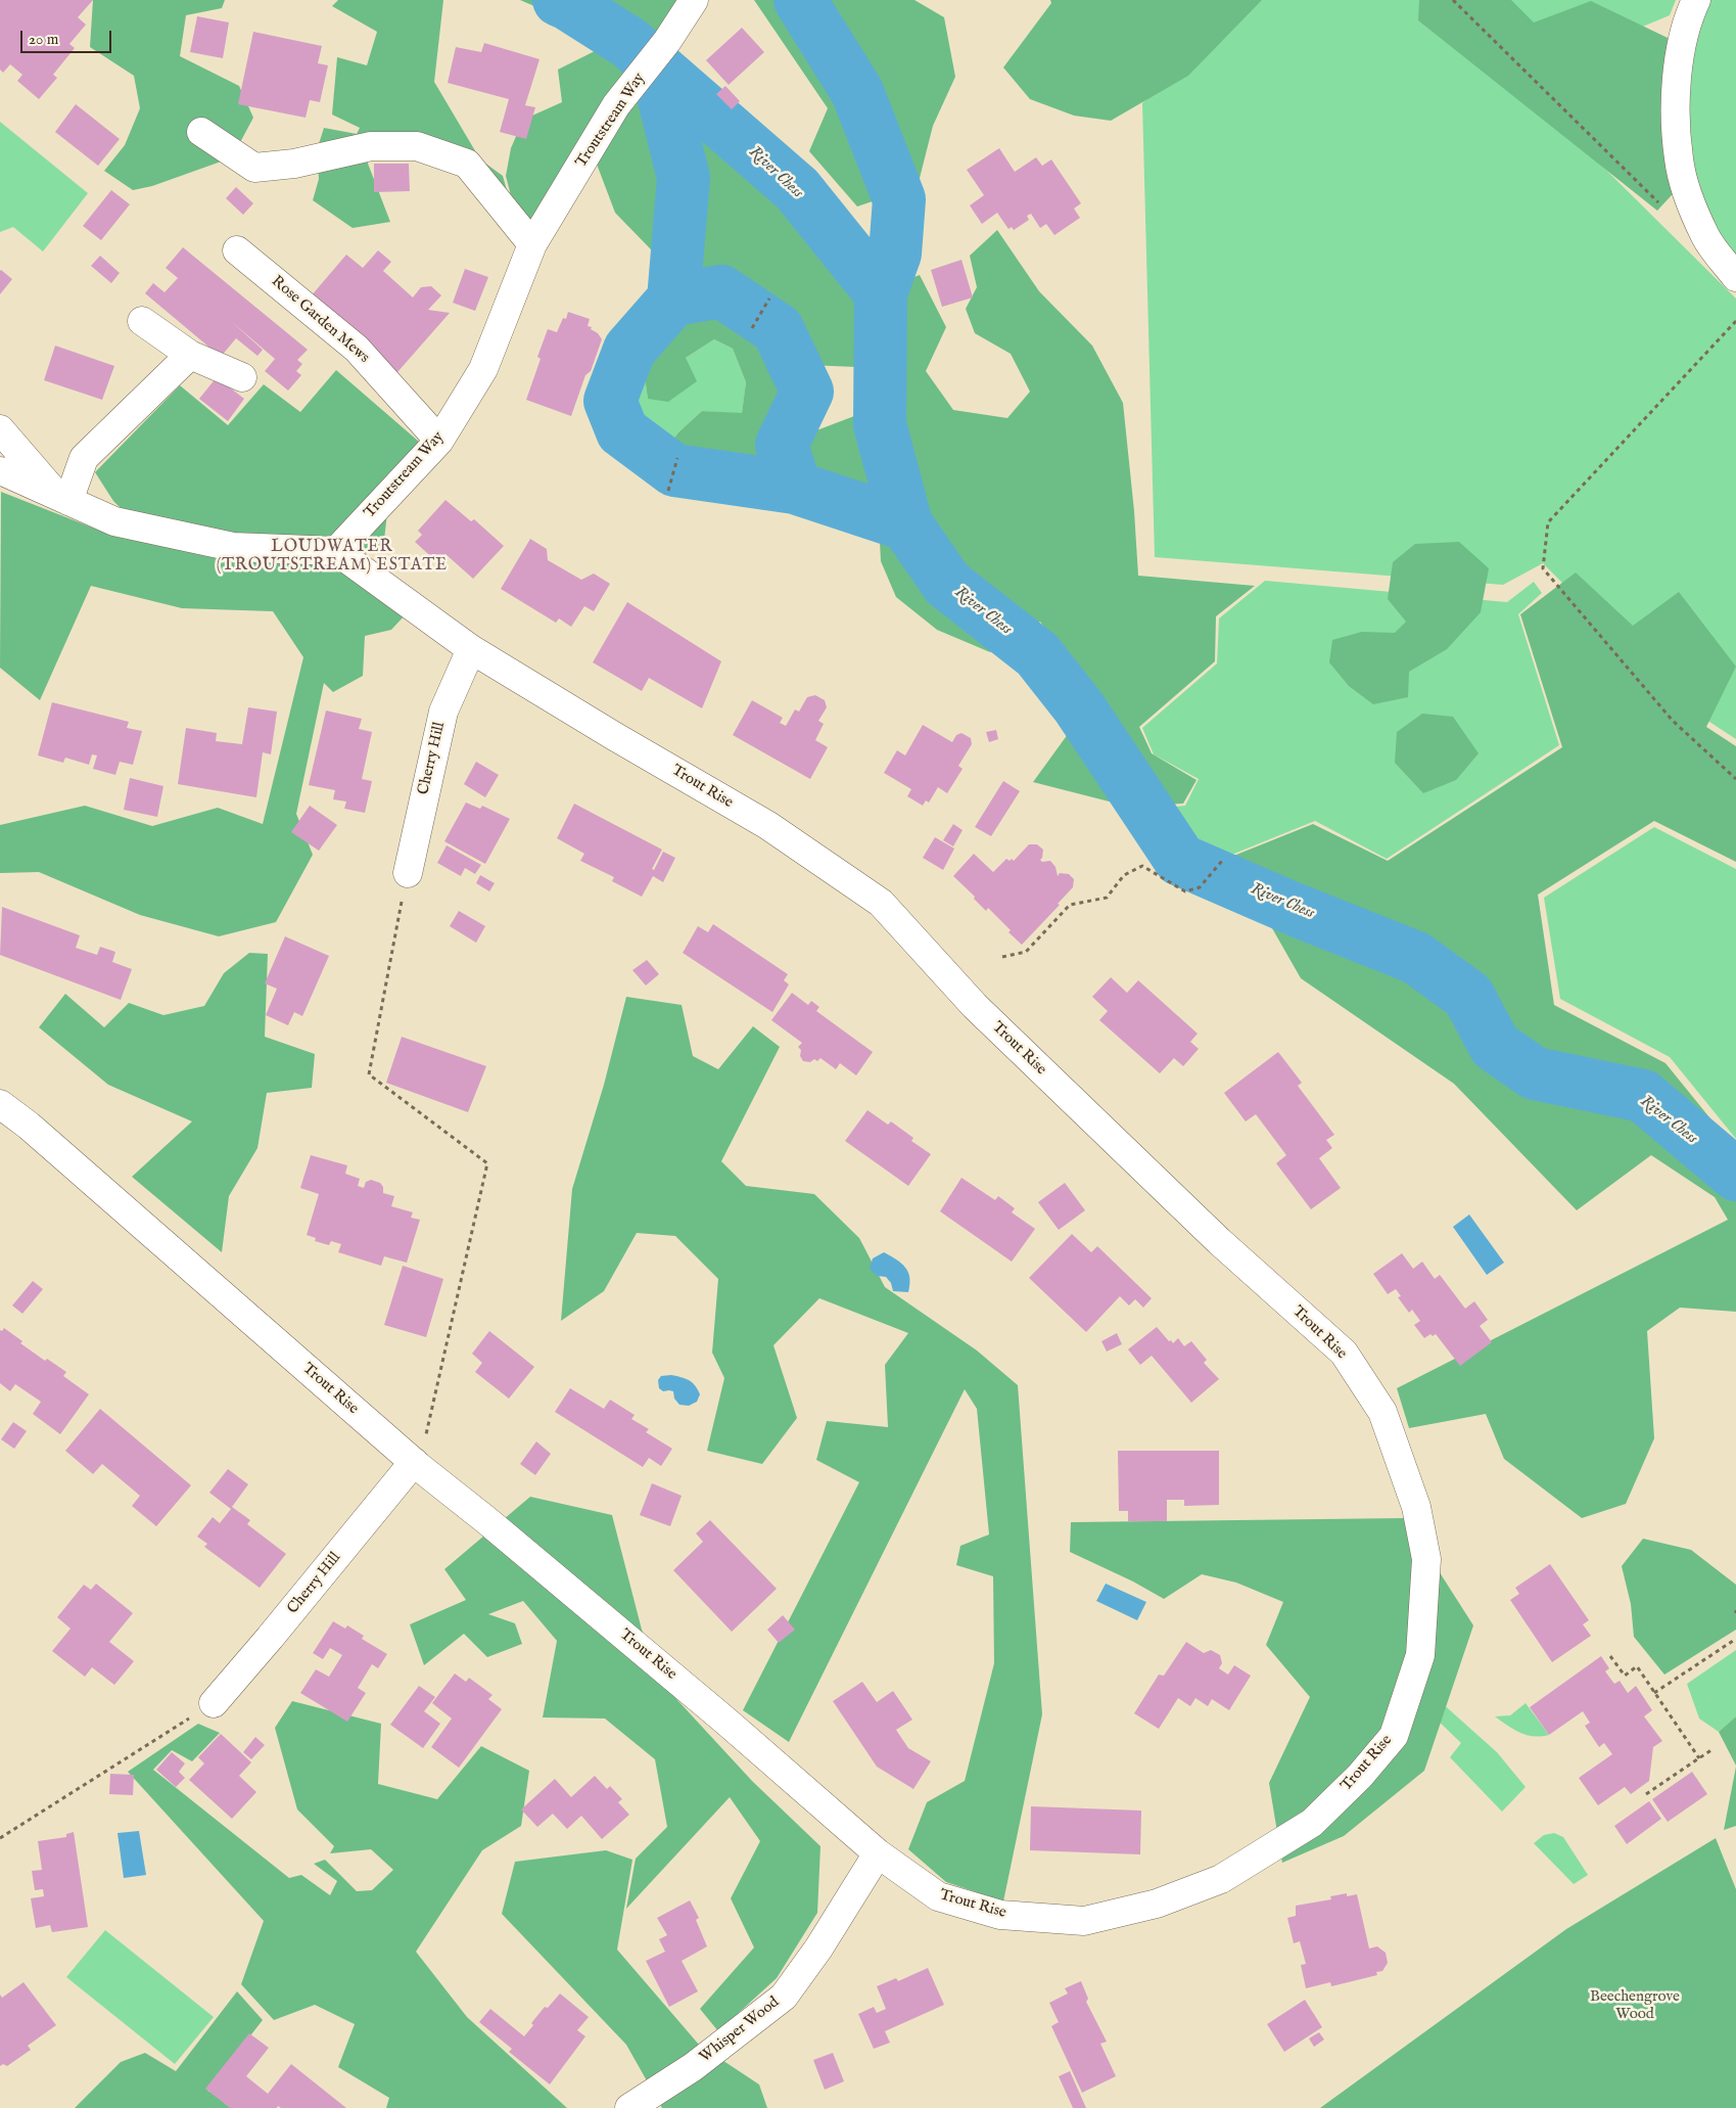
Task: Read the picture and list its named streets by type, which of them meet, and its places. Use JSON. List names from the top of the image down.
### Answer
{
  "streets": {
    "street": [
      "Troutstream Way",
      "Rose Garden Mews",
      "Cherry Hill",
      "Trout Rise",
      "Whisper Wood"
    ]
  },
  "crossings": [
    ["Troutstream Way", "Rose Garden Mews"],
    ["Troutstream Way", "Trout Rise"],
    ["Cherry Hill", "Trout Rise"],
    ["Trout Rise", "Whisper Wood"]
  ],
  "districts": ["LOUDWATER (TROUTSTREAM) ESTATE"],
  "water": ["River Chess"],
  "parks": ["Beechengrove Wood"],
  "scale_bar": "20 m"
}
